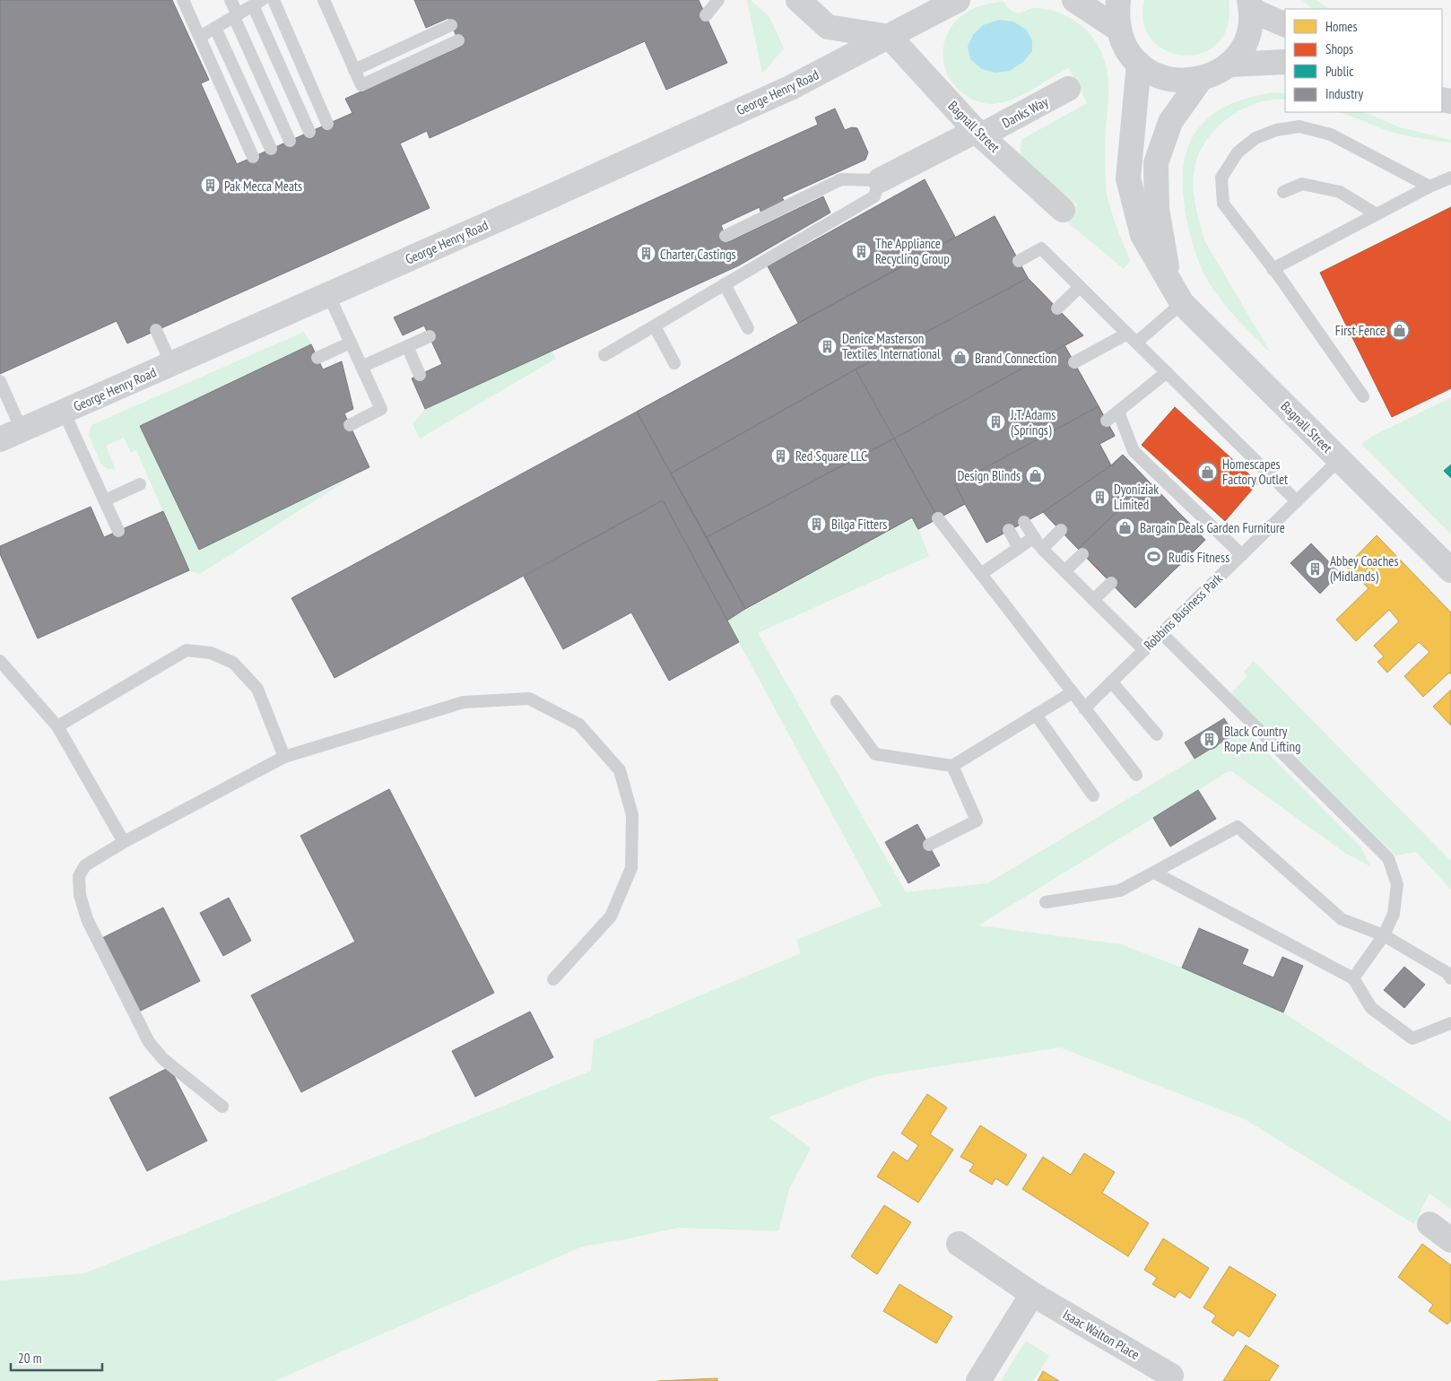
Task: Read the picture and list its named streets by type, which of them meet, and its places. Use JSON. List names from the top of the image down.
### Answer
{
  "streets": {
    "street": [
      "George Henry Road",
      "Danks Way",
      "Bagnall Street",
      "Isaac Walton Place"
    ],
    "lane": ["Robbins Business Park"]
  },
  "crossings": [
    ["George Henry Road", "Bagnall Street"],
    ["Danks Way", "Bagnall Street"],
    ["Bagnall Street", "Robbins Business Park"]
  ],
  "places": {
    "building": [
      "Pak Mecca Meats",
      "The Appliance Recycling Group",
      "Charter Castings",
      "Denice Masterson Textiles International",
      "J.T. Adams (Springs)",
      "Red Square LLC",
      "Dyoniziak Limited",
      "Bilga Fitters",
      "Abbey Coaches (Midlands)",
      "Black Country Rope And Lifting"
    ],
    "shop": [
      "First Fence",
      "Brand Connection",
      "Homescapes Factory Outlet",
      "Design Blinds",
      "Bargain Deals Garden Furniture"
    ],
    "sports": ["Rudis Fitness"]
  },
  "legend": [
    "Homes",
    "Shops",
    "Public",
    "Industry"
  ],
  "scale_bar": "20 m"
}
